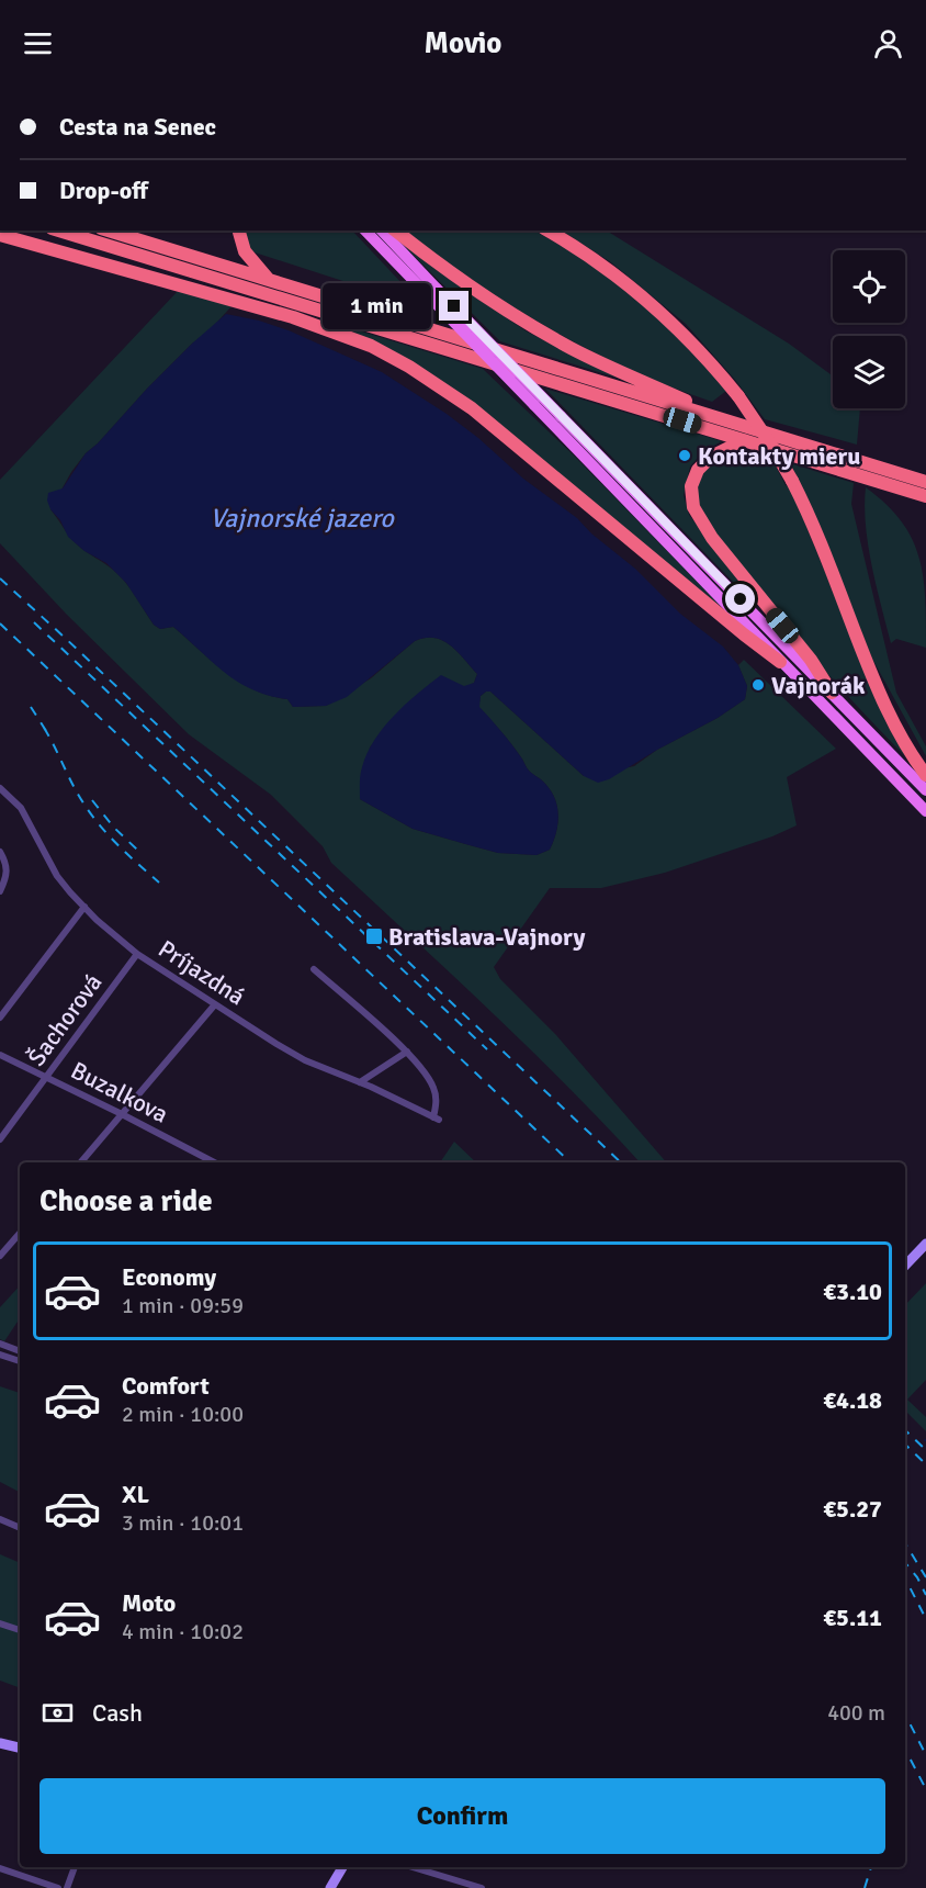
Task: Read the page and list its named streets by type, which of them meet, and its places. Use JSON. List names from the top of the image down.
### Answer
{
  "streets": {
    "street": ["Príjazdná", "Šachorová", "Buzalkova"]
  },
  "crossings": [
    ["Príjazdná", "Šachorová"],
    ["Šachorová", "Buzalkova"]
  ],
  "water": ["Vajnorské jazero"],
  "places": {
    "other": ["Kontakty mieru", "Vajnorák"],
    "transit": ["Bratislava-Vajnory"]
  },
  "page": {
    "header": "Movio",
    "banner": ["Cesta na Senec", "Drop-off"],
    "bubble": "1 min",
    "heading": "Choose a ride",
    "list": [
      {
        "name": "Economy",
        "note": "1 min · 09:59",
        "value": "€3.10"
      },
      {
        "name": "Comfort",
        "note": "2 min · 10:00",
        "value": "€4.18"
      },
      {
        "name": "XL",
        "note": "3 min · 10:01",
        "value": "€5.27"
      },
      {
        "name": "Moto",
        "note": "4 min · 10:02",
        "value": "€5.11"
      }
    ],
    "pay": ["Cash", "400 m"],
    "buttons": "Confirm"
  }
}
